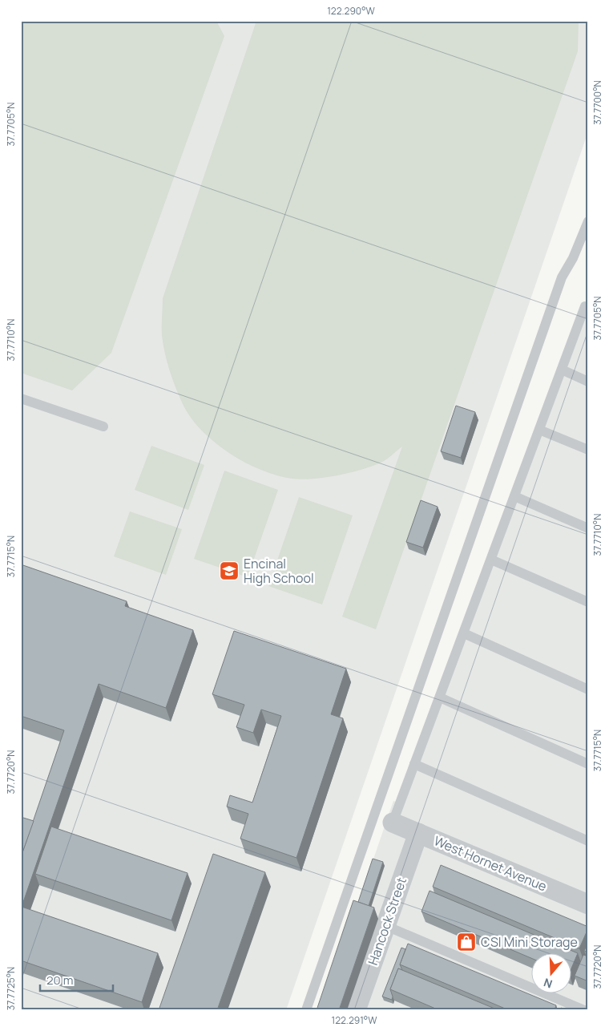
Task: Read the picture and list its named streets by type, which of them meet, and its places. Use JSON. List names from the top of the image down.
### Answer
{
  "streets": {
    "street": ["West Hornet Avenue", "Hancock Street"]
  },
  "crossings": [
    ["West Hornet Avenue", "Hancock Street"]
  ],
  "places": {
    "school or university": ["Encinal High School"],
    "shop": ["CSI Mini Storage"]
  },
  "scale_bar": "20 m",
  "north": "bottom",
  "coordinates": [
    "122.290°W",
    "37.7700°N",
    "37.7705°N",
    "37.7710°N",
    "37.7715°N",
    "37.7720°N",
    "37.7725°N",
    "122.291°W"
  ]
}
